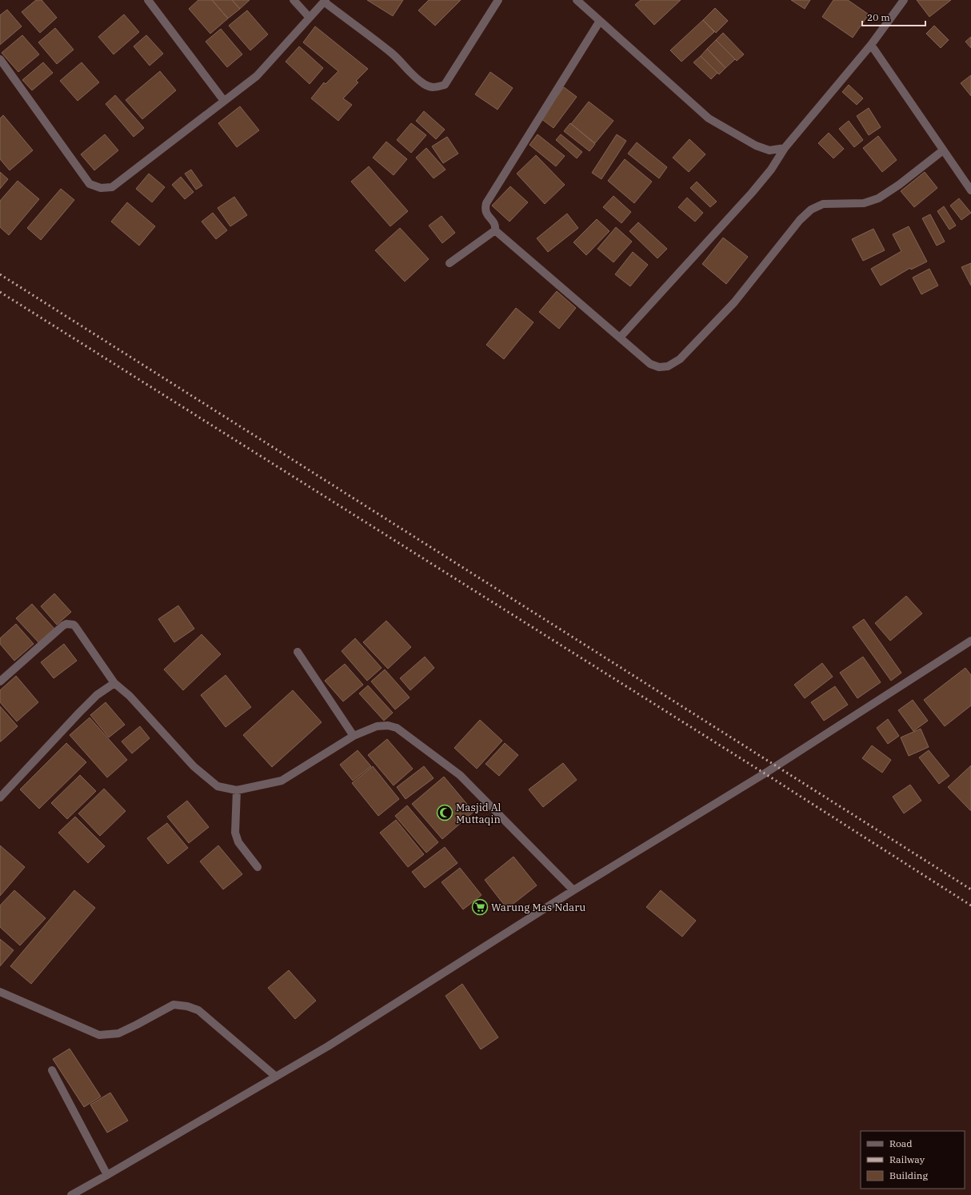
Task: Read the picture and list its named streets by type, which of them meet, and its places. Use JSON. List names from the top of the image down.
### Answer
{
  "places": {
    "mosque": ["Masjid Al Muttaqin"],
    "supermarket": ["Warung Mas Ndaru"]
  },
  "legend": ["Road", "Railway", "Building"],
  "scale_bar": "20 m"
}
